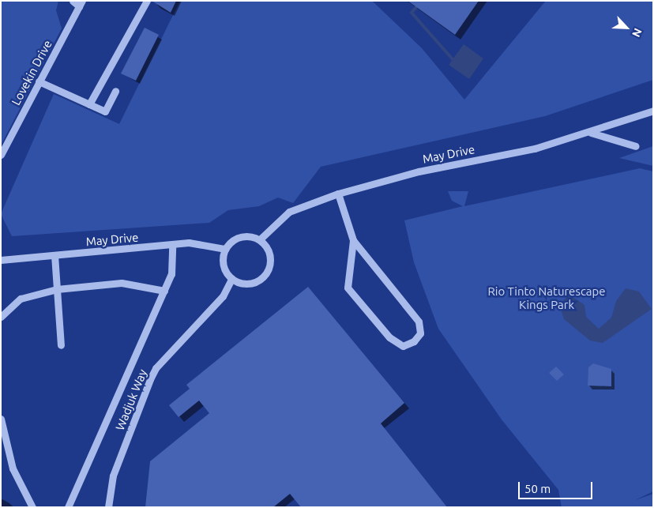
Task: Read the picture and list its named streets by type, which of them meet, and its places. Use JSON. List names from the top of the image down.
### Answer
{
  "streets": {
    "street": ["Lovekin Drive", "May Drive", "Wadjuk Way"]
  },
  "crossings": [
    ["May Drive", "Wadjuk Way"]
  ],
  "parks": ["Rio Tinto Naturescape Kings Park"],
  "scale_bar": "50 m",
  "north": "bottom right"
}
